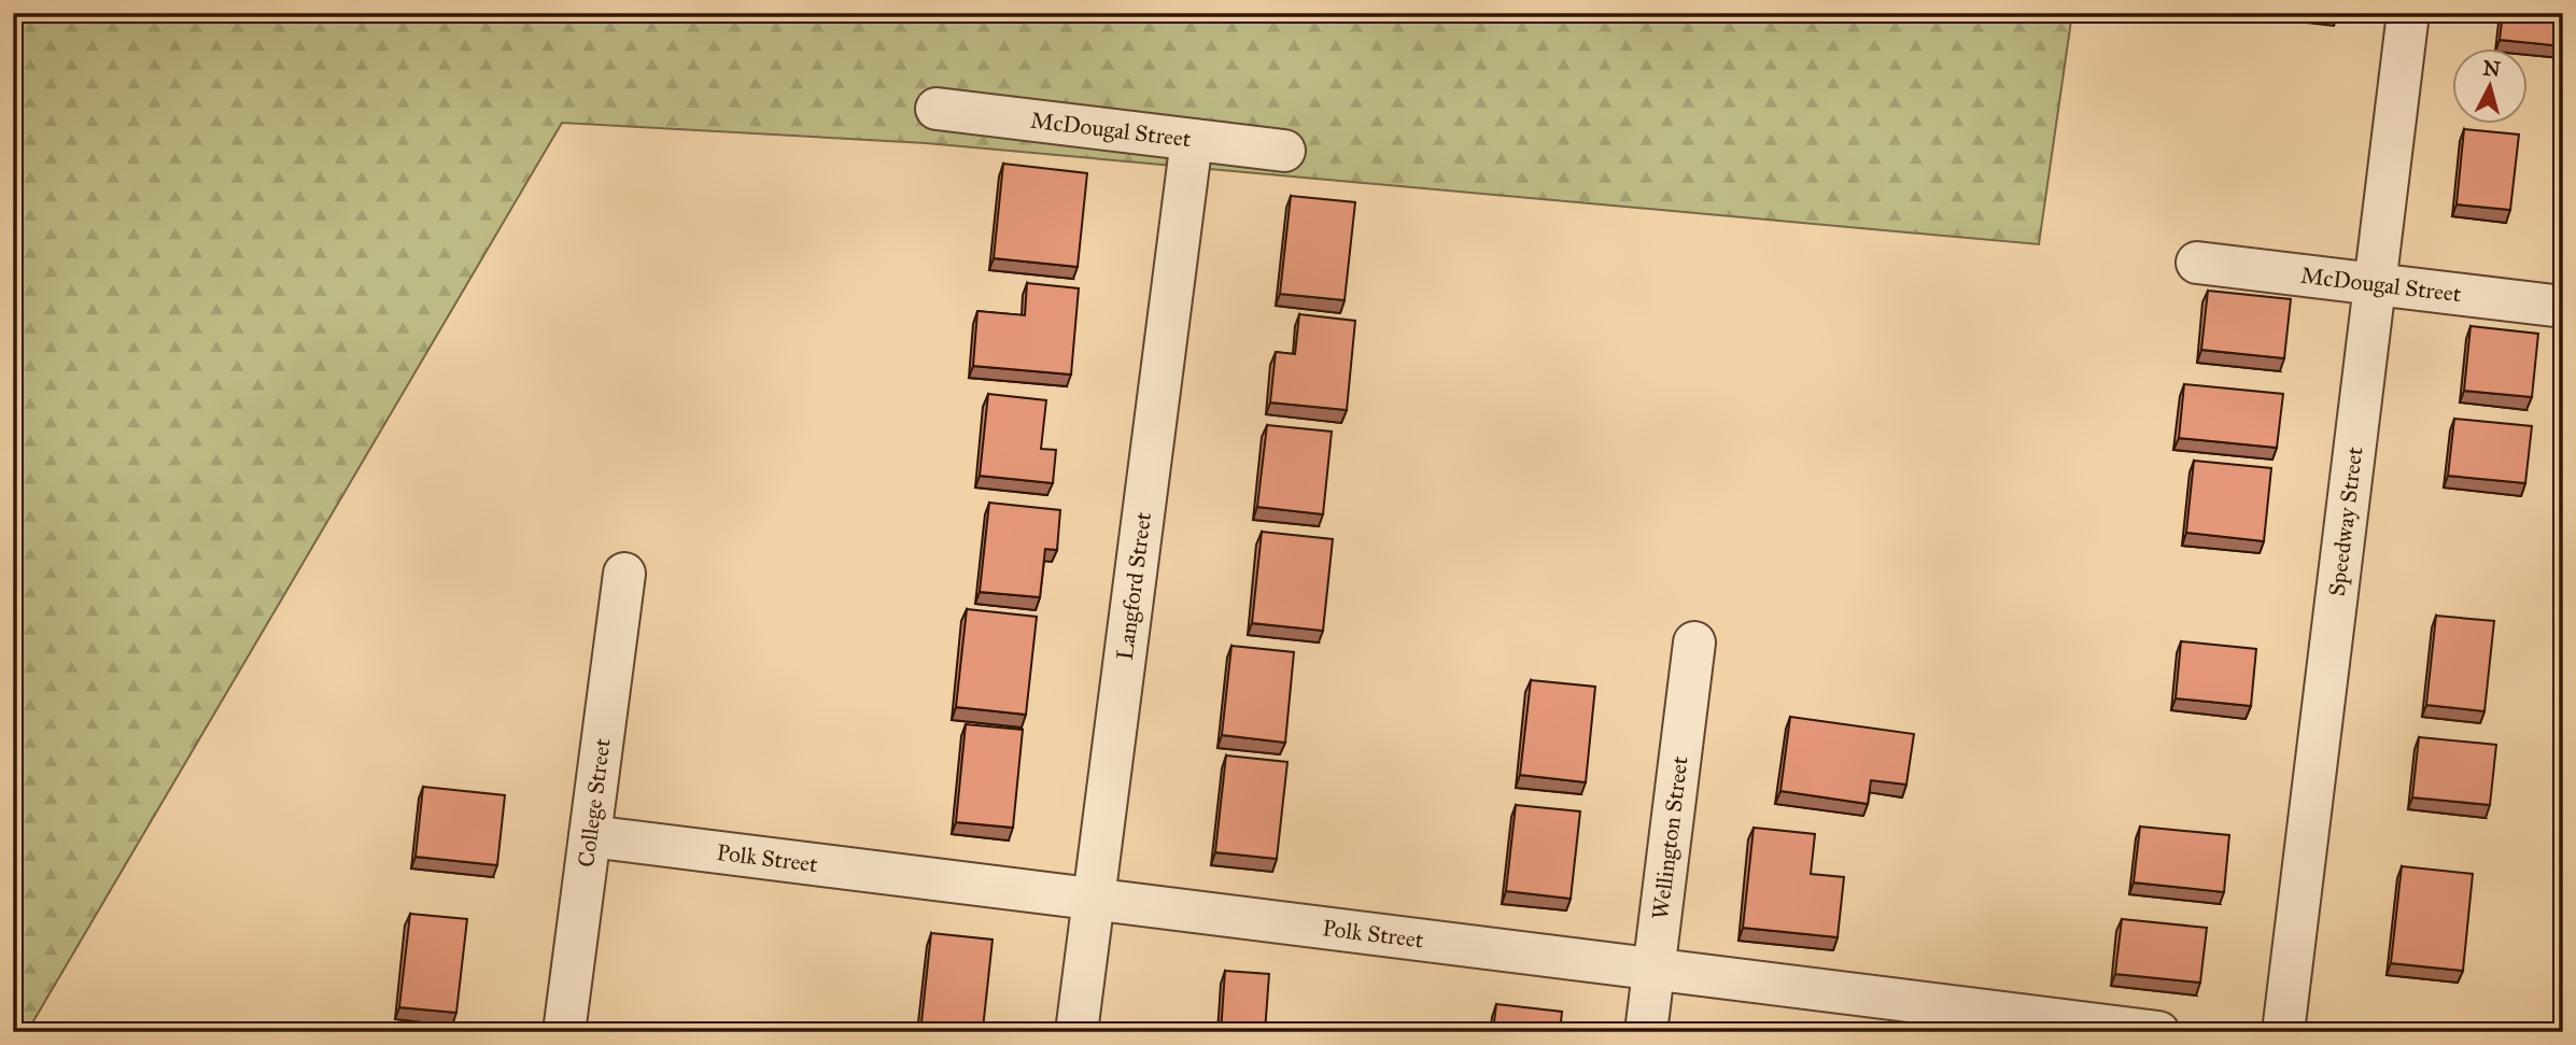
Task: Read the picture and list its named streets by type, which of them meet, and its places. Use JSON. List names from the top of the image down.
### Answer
{
  "streets": {
    "street": [
      "McDougal Street",
      "Speedway Street",
      "Langford Street",
      "College Street",
      "Wellington Street",
      "Polk Street"
    ]
  },
  "crossings": [
    ["McDougal Street", "Speedway Street"],
    ["McDougal Street", "Langford Street"],
    ["Langford Street", "Polk Street"],
    ["College Street", "Polk Street"],
    ["Wellington Street", "Polk Street"]
  ],
  "north": "top"
}
